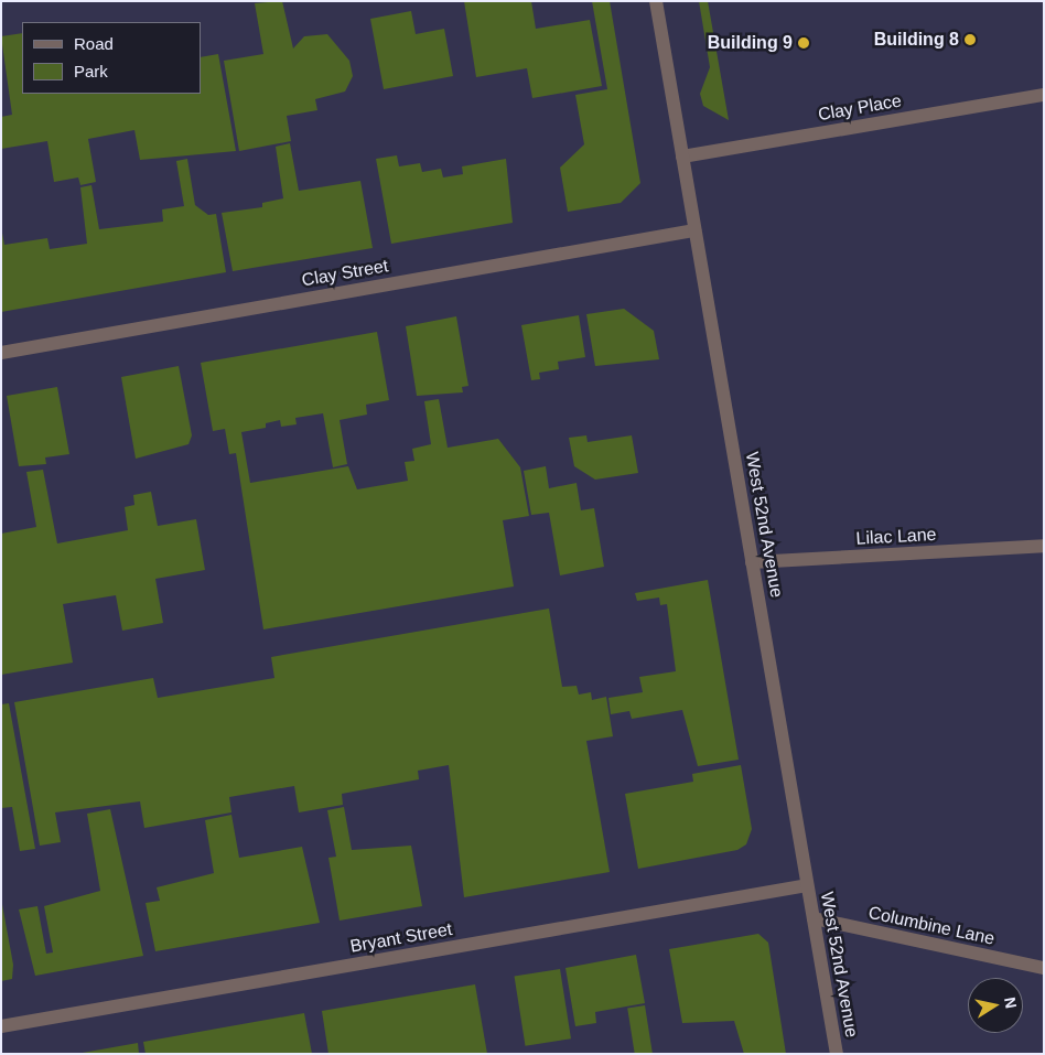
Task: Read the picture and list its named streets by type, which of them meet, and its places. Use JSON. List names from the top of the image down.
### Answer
{
  "streets": {
    "street": [
      "Clay Place",
      "Clay Street",
      "West 52nd Avenue",
      "Lilac Lane",
      "Columbine Lane",
      "Bryant Street"
    ]
  },
  "crossings": [
    ["Clay Place", "West 52nd Avenue"],
    ["Clay Street", "West 52nd Avenue"],
    ["West 52nd Avenue", "Lilac Lane"],
    ["West 52nd Avenue", "Columbine Lane"],
    ["West 52nd Avenue", "Bryant Street"]
  ],
  "places": ["Building 8", "Building 9"],
  "legend": ["Road", "Park"],
  "north": "right"
}
